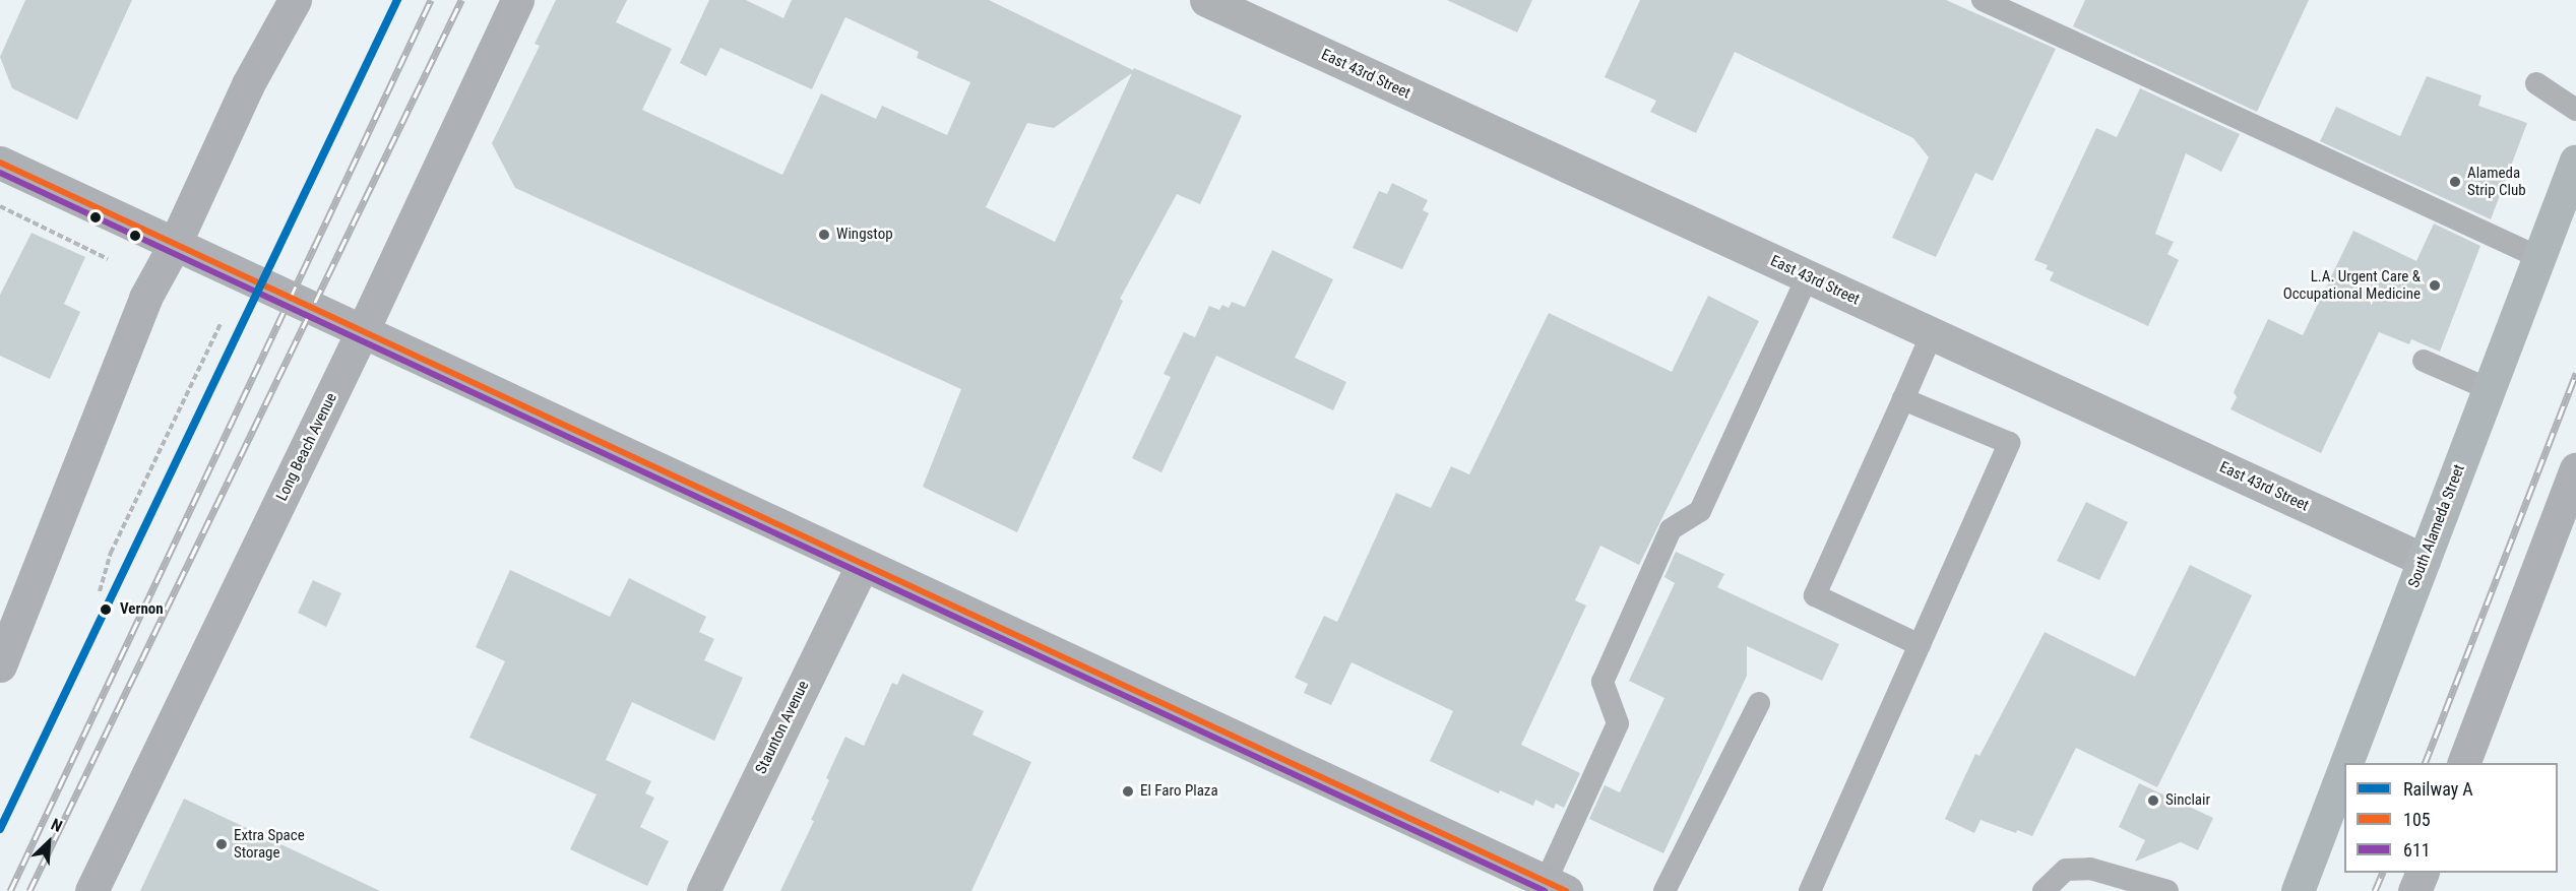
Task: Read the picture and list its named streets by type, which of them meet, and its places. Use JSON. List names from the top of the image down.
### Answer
{
  "streets": {
    "main road": ["Long Beach Avenue", "South Alameda Street"],
    "street": ["East 43rd Street", "Staunton Avenue"]
  },
  "crossings": [
    ["East 43rd Street", "South Alameda Street"]
  ],
  "places": [
    "Alameda Strip Club",
    "Wingstop",
    "L.A. Urgent Care & Occupational Medicine",
    "Vernon",
    "El Faro Plaza",
    "Sinclair",
    "Extra Space Storage"
  ],
  "lines": ["rail line A", "transit line 105", "transit line 611"],
  "legend": ["Railway A", "105", "611"],
  "north": "top right"
}
